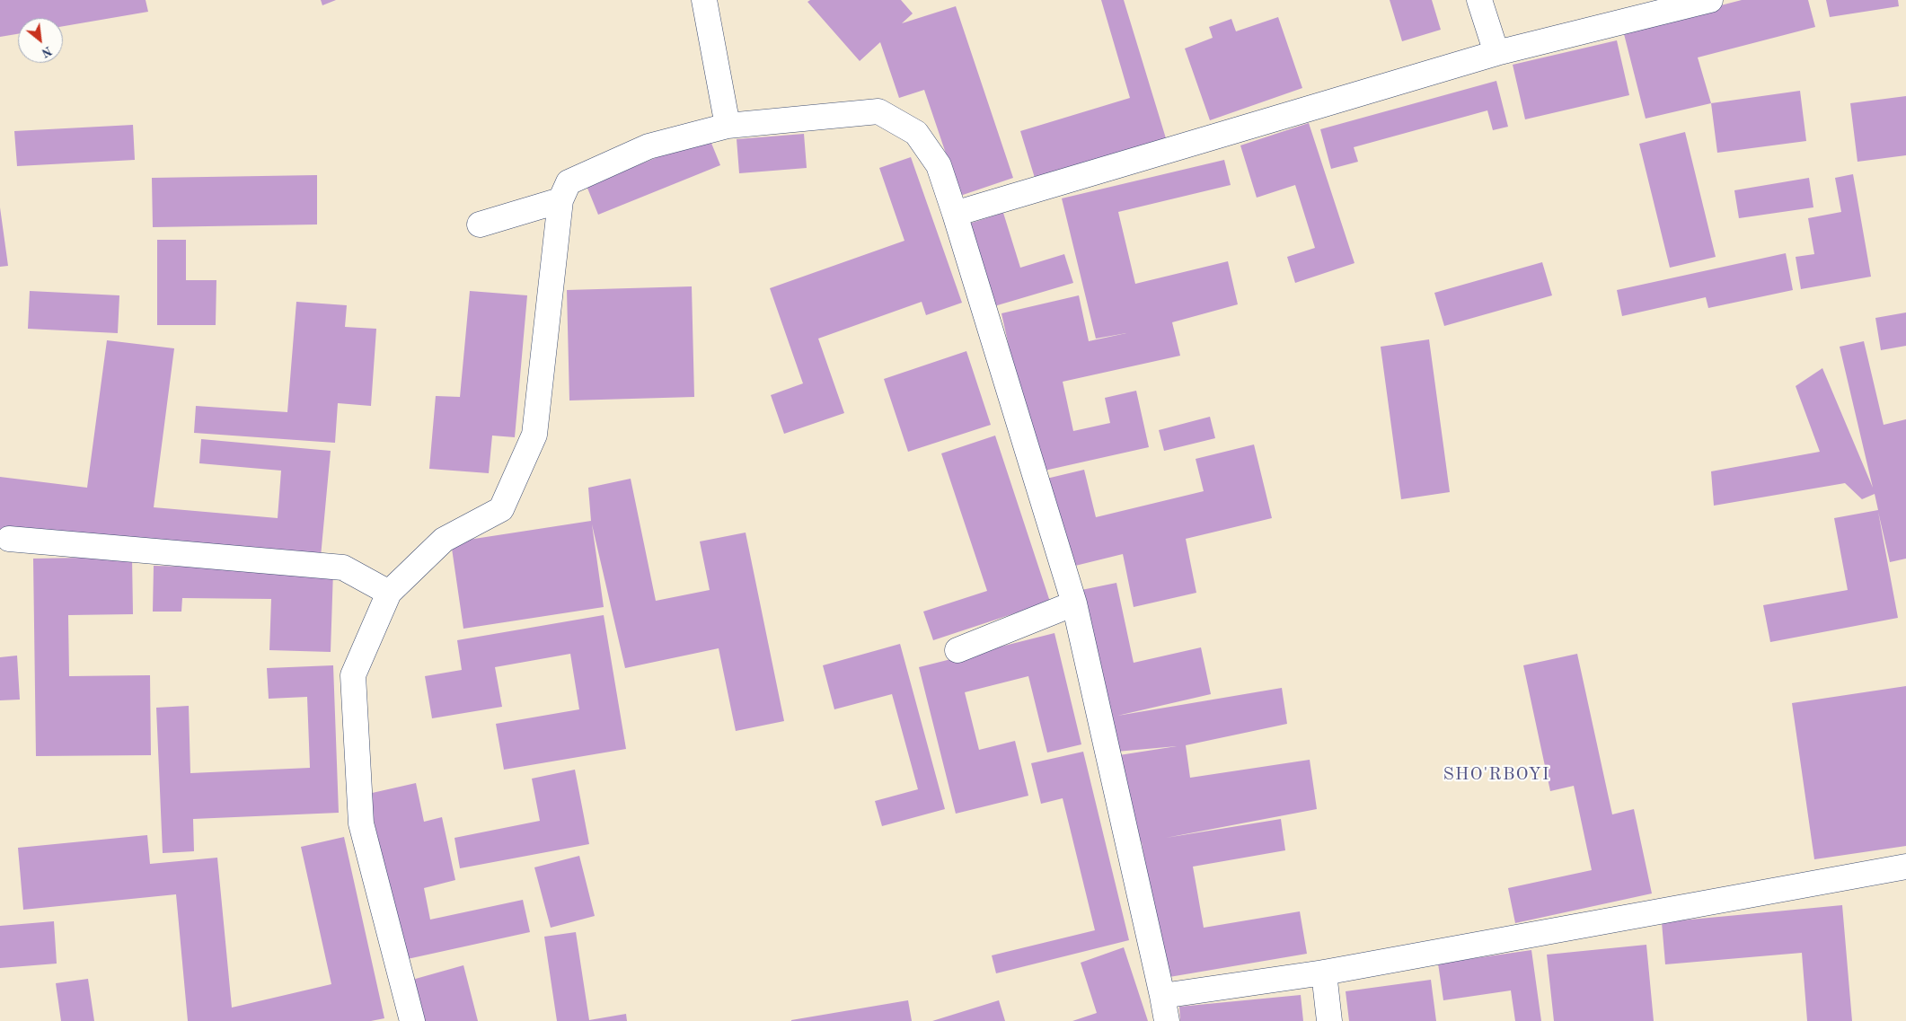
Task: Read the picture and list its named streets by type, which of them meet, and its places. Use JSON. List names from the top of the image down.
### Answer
{
  "districts": ["SHO'RBOYI"],
  "north": "bottom right"
}
